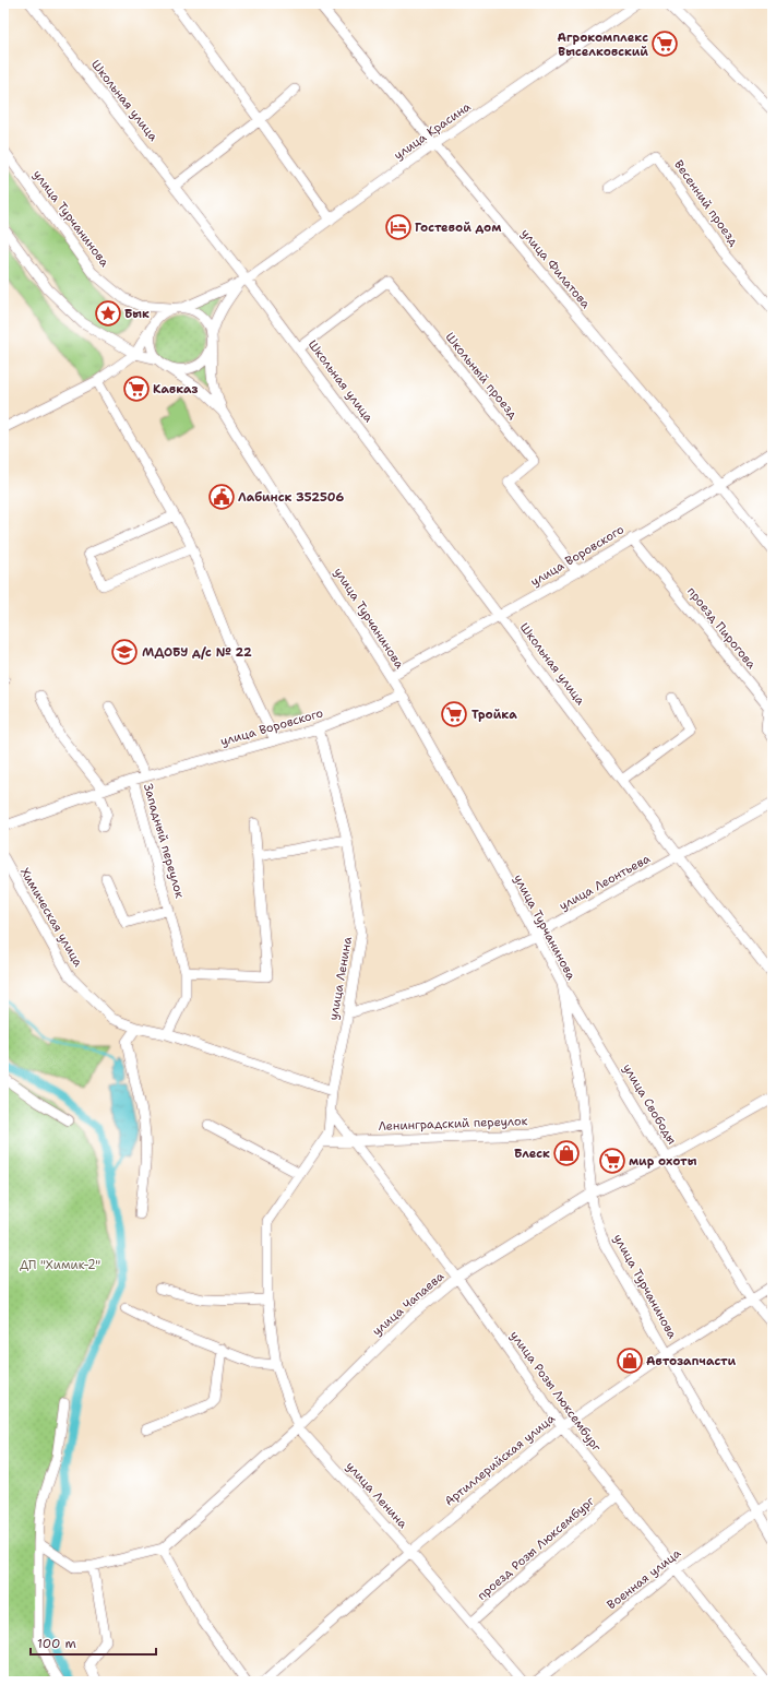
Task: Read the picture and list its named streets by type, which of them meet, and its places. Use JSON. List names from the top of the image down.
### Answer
{
  "streets": {
    "street": [
      "Школьная улица",
      "улица Красина",
      "Весенний проезд",
      "улица Турчанинова",
      "улица Филатова",
      "Школьный проезд",
      "улица Воровского",
      "проезд Пирогова",
      "Западный переулок",
      "улица Леонтьева",
      "Химическая улица",
      "улица Ленина",
      "улица Свободы",
      "Ленинградский переулок",
      "улица Чапаева",
      "улица Розы Люксембург",
      "Артиллерийская улица",
      "проезд Розы Люксембург",
      "Военная улица"
    ]
  },
  "crossings": [
    ["Школьная улица", "улица Красина"],
    ["Школьная улица", "Школьный проезд"],
    ["Школьная улица", "улица Воровского"],
    ["Школьная улица", "улица Леонтьева"],
    ["улица Красина", "улица Турчанинова"],
    ["улица Красина", "улица Филатова"],
    ["улица Турчанинова", "улица Воровского"],
    ["улица Турчанинова", "улица Леонтьева"],
    ["улица Турчанинова", "улица Свободы"],
    ["улица Турчанинова", "Ленинградский переулок"],
    ["улица Турчанинова", "улица Чапаева"],
    ["улица Турчанинова", "Артиллерийская улица"],
    ["улица Турчанинова", "Военная улица"],
    ["улица Филатова", "улица Воровского"],
    ["Школьный проезд", "улица Воровского"],
    ["улица Воровского", "проезд Пирогова"],
    ["улица Воровского", "Западный переулок"],
    ["улица Воровского", "улица Ленина"],
    ["улица Леонтьева", "улица Ленина"],
    ["улица Ленина", "Ленинградский переулок"],
    ["улица Ленина", "улица Чапаева"],
    ["улица Ленина", "улица Розы Люксембург"],
    ["улица Ленина", "Артиллерийская улица"],
    ["улица Ленина", "проезд Розы Люксембург"],
    ["улица Свободы", "улица Чапаева"],
    ["улица Свободы", "Артиллерийская улица"],
    ["Ленинградский переулок", "улица Розы Люксембург"],
    ["улица Чапаева", "улица Розы Люксембург"],
    ["улица Розы Люксембург", "Артиллерийская улица"],
    ["улица Розы Люксембург", "проезд Розы Люксембург"],
    ["улица Розы Люксембург", "Военная улица"]
  ],
  "parks": ["ДП \"Химик-2\""],
  "places": {
    "supermarket": [
      "Агрокомплекс Выселковский",
      "Кавказ",
      "Тройка",
      "мир охоты"
    ],
    "hotel": ["Гостевой дом"],
    "place": ["Бык"],
    "public building": ["Лабинск 352506"],
    "school or university": ["МДОБУ д/с № 22"],
    "shop": ["Блеск", "Автозапчасти"]
  },
  "scale_bar": "100 m"
}
